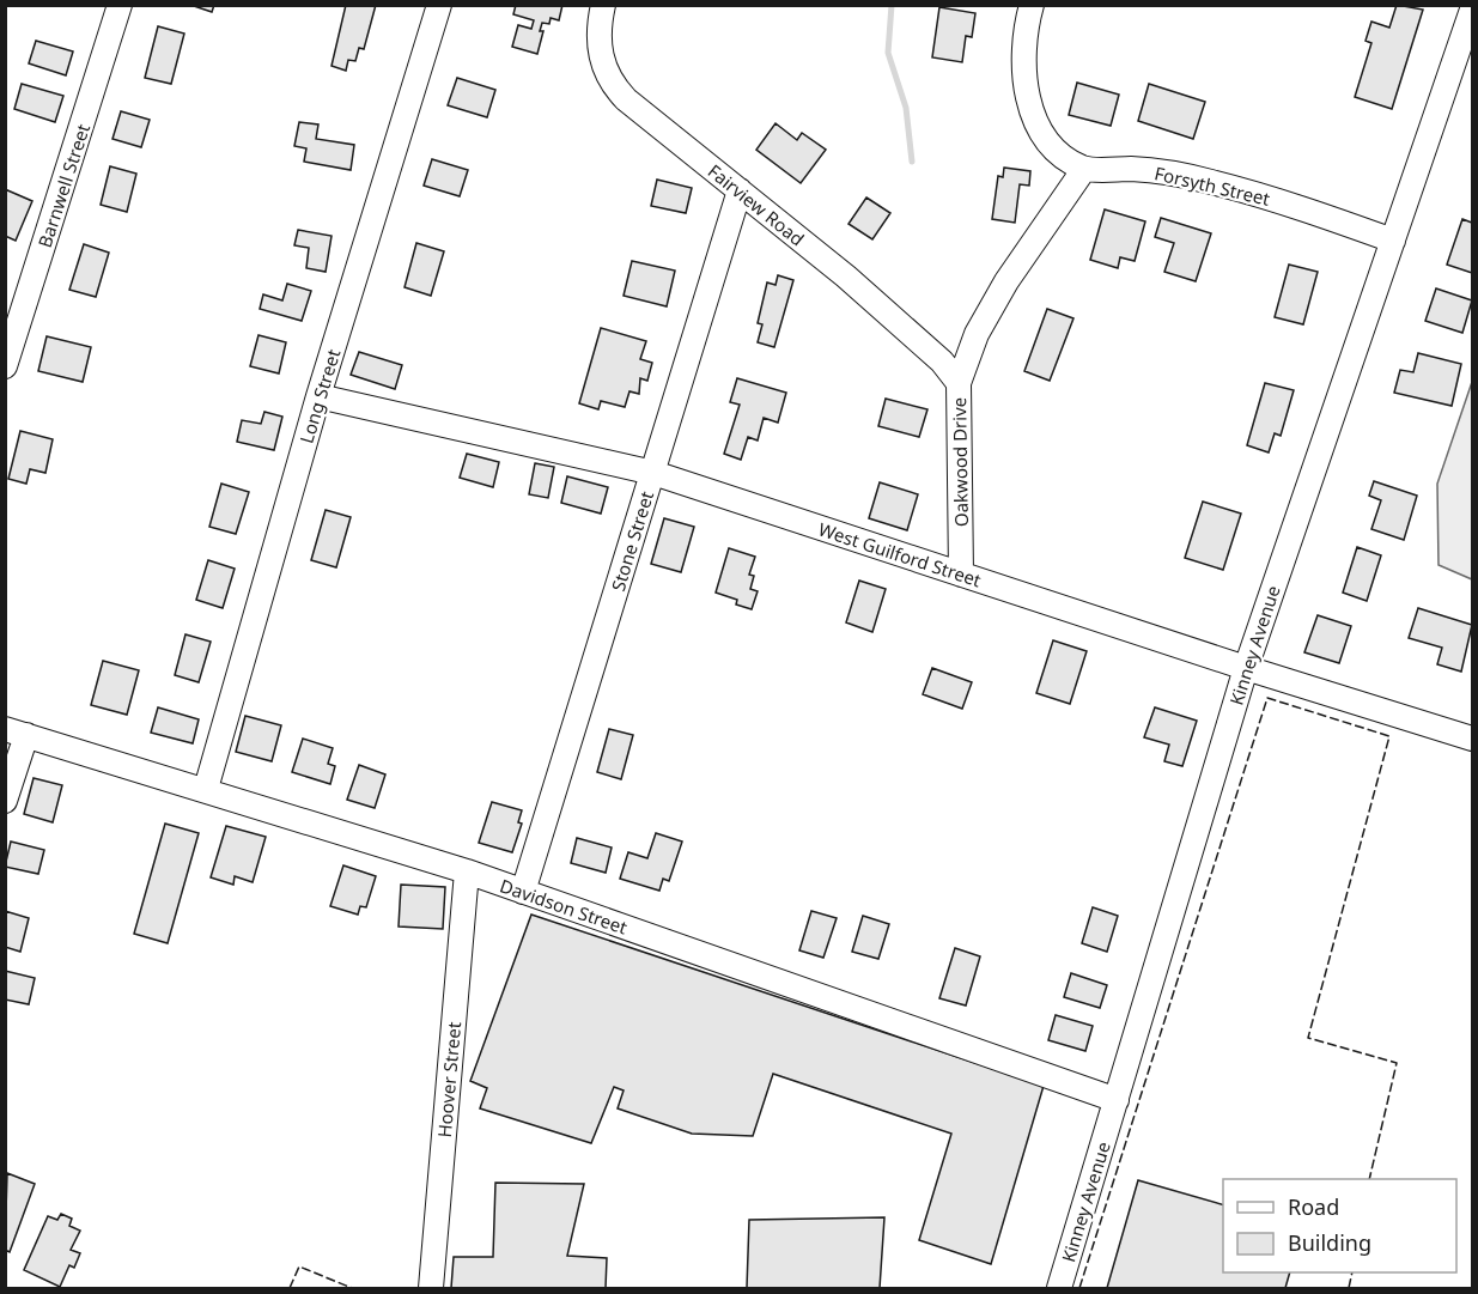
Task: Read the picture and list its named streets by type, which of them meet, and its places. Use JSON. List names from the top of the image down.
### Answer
{
  "streets": {
    "street": [
      "Barnwell Street",
      "Forsyth Street",
      "Fairview Road",
      "Long Street",
      "Oakwood Drive",
      "Stone Street",
      "West Guilford Street",
      "Kinney Avenue",
      "Davidson Street",
      "Hoover Street"
    ]
  },
  "crossings": [
    ["Forsyth Street", "Oakwood Drive"],
    ["Forsyth Street", "Kinney Avenue"],
    ["Fairview Road", "Oakwood Drive"],
    ["Fairview Road", "Stone Street"],
    ["Long Street", "West Guilford Street"],
    ["Long Street", "Davidson Street"],
    ["Oakwood Drive", "West Guilford Street"],
    ["Stone Street", "West Guilford Street"],
    ["Stone Street", "Davidson Street"],
    ["West Guilford Street", "Kinney Avenue"],
    ["Kinney Avenue", "Davidson Street"],
    ["Davidson Street", "Hoover Street"]
  ],
  "legend": ["Road", "Building"]
}
